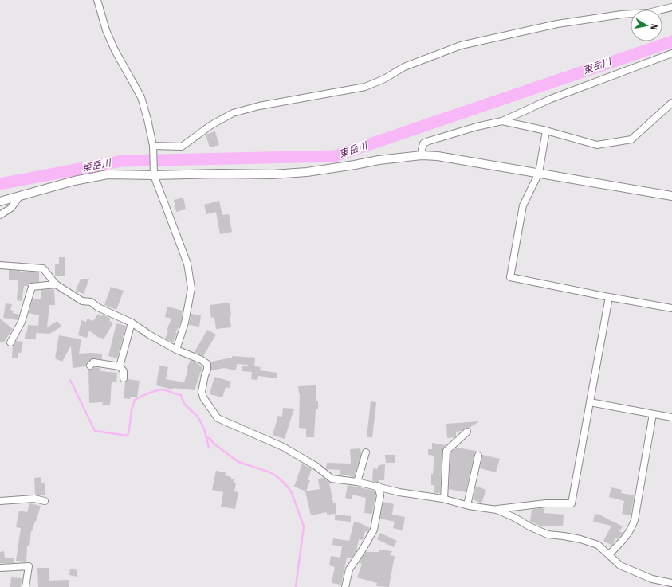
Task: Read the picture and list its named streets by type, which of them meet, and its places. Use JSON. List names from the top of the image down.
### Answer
{
  "water": ["東岳川"],
  "north": "right"
}
